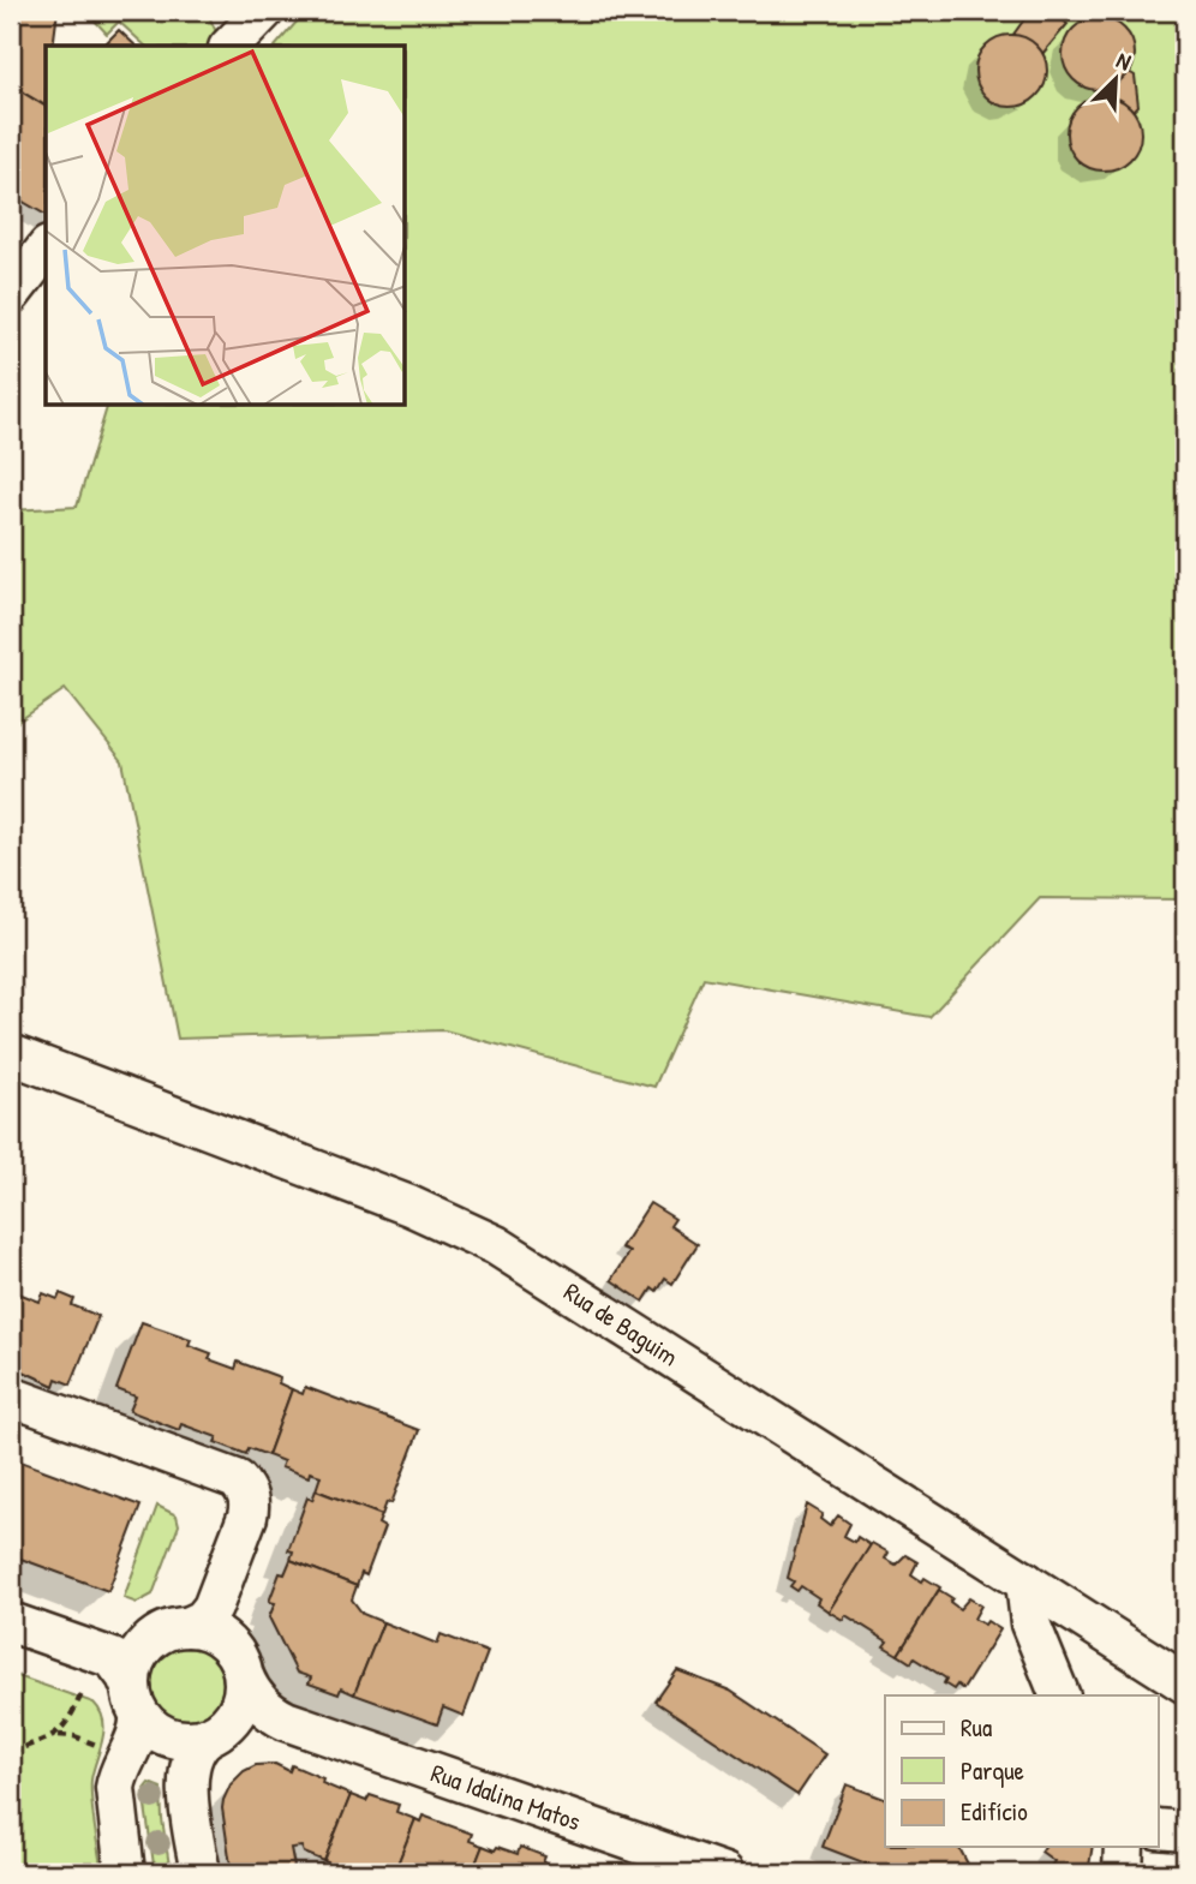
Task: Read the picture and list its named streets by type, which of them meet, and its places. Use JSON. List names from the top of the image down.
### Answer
{
  "streets": {
    "street": ["Rua de Baguim", "Rua Idalina Matos"]
  },
  "legend": ["Rua", "Parque", "Edifício"],
  "north": "top right"
}
